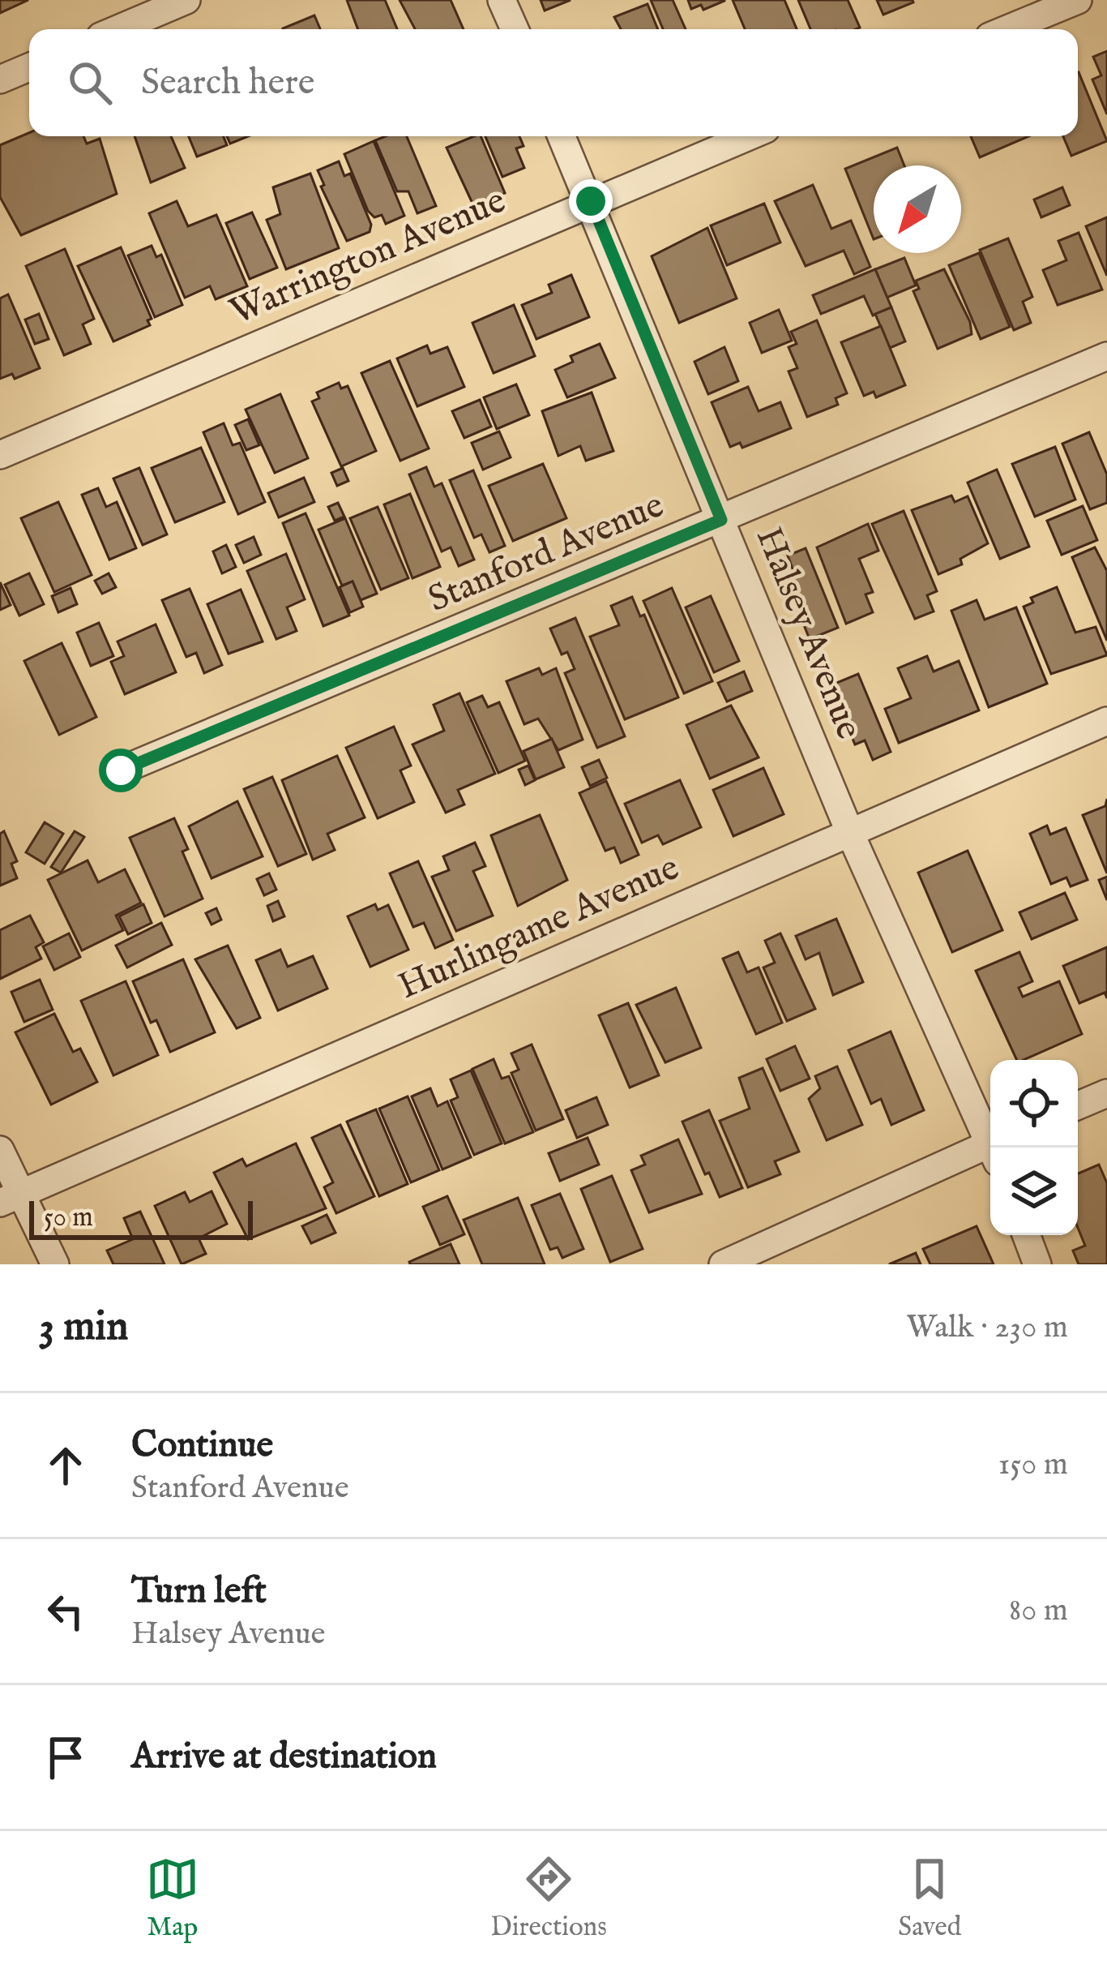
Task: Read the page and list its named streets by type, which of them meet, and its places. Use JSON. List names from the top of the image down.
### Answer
{
  "streets": {
    "street": [
      "Warrington Avenue",
      "Stanford Avenue",
      "Halsey Avenue",
      "Hurlingame Avenue"
    ]
  },
  "crossings": [
    ["Warrington Avenue", "Halsey Avenue"],
    ["Stanford Avenue", "Halsey Avenue"],
    ["Halsey Avenue", "Hurlingame Avenue"]
  ],
  "scale_bar": "50 m",
  "north": "bottom left",
  "page": {
    "search": "Search here",
    "scale": "50 m",
    "heading": ["3 min", "Walk · 230 m"],
    "list": [
      ["Continue", "Stanford Avenue", "150 m"],
      ["Turn left", "Halsey Avenue", "80 m"],
      "Arrive at destination"
    ],
    "nav": ["Map", "Directions", "Saved"]
  }
}
